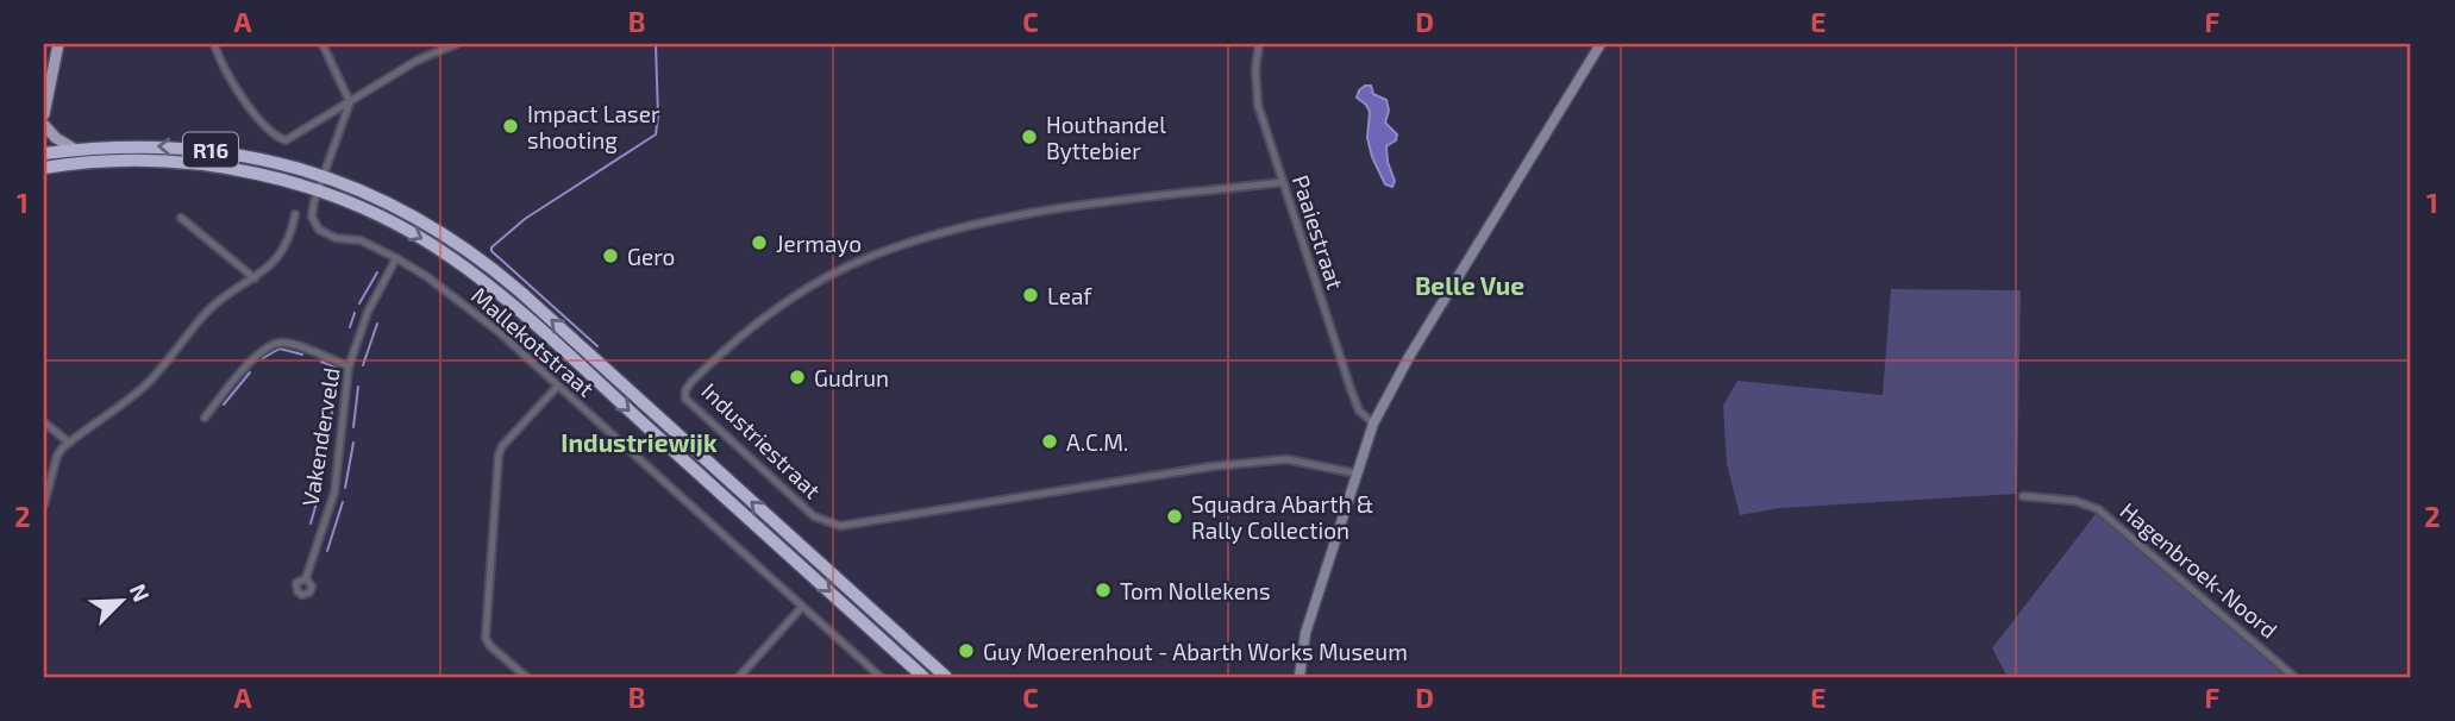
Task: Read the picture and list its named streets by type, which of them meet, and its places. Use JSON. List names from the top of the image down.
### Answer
{
  "streets": {
    "highway": ["R16"],
    "street": [
      "Paaiestraat",
      "Mallekotstraat",
      "Vakenderveld",
      "Industriestraat",
      "Hagenbroek-Noord"
    ]
  },
  "crossings": [
    ["R16", "Mallekotstraat"],
    ["Paaiestraat", "Industriestraat"],
    ["Mallekotstraat", "Vakenderveld"]
  ],
  "districts": ["Belle Vue", "Industriewijk"],
  "places": [
    "Impact Laser shooting",
    "Houthandel Byttebier",
    "Jermayo",
    "Gero",
    "Leaf",
    "Gudrun",
    "A.C.M.",
    "Squadra Abarth & Rally Collection",
    "Tom Nollekens",
    "Guy Moerenhout - Abarth Works Museum"
  ],
  "north": "top right",
  "grid": {
    "columns": [
      "A",
      "B",
      "C",
      "D",
      "E",
      "F"
    ],
    "rows": ["1", "2"]
  }
}
